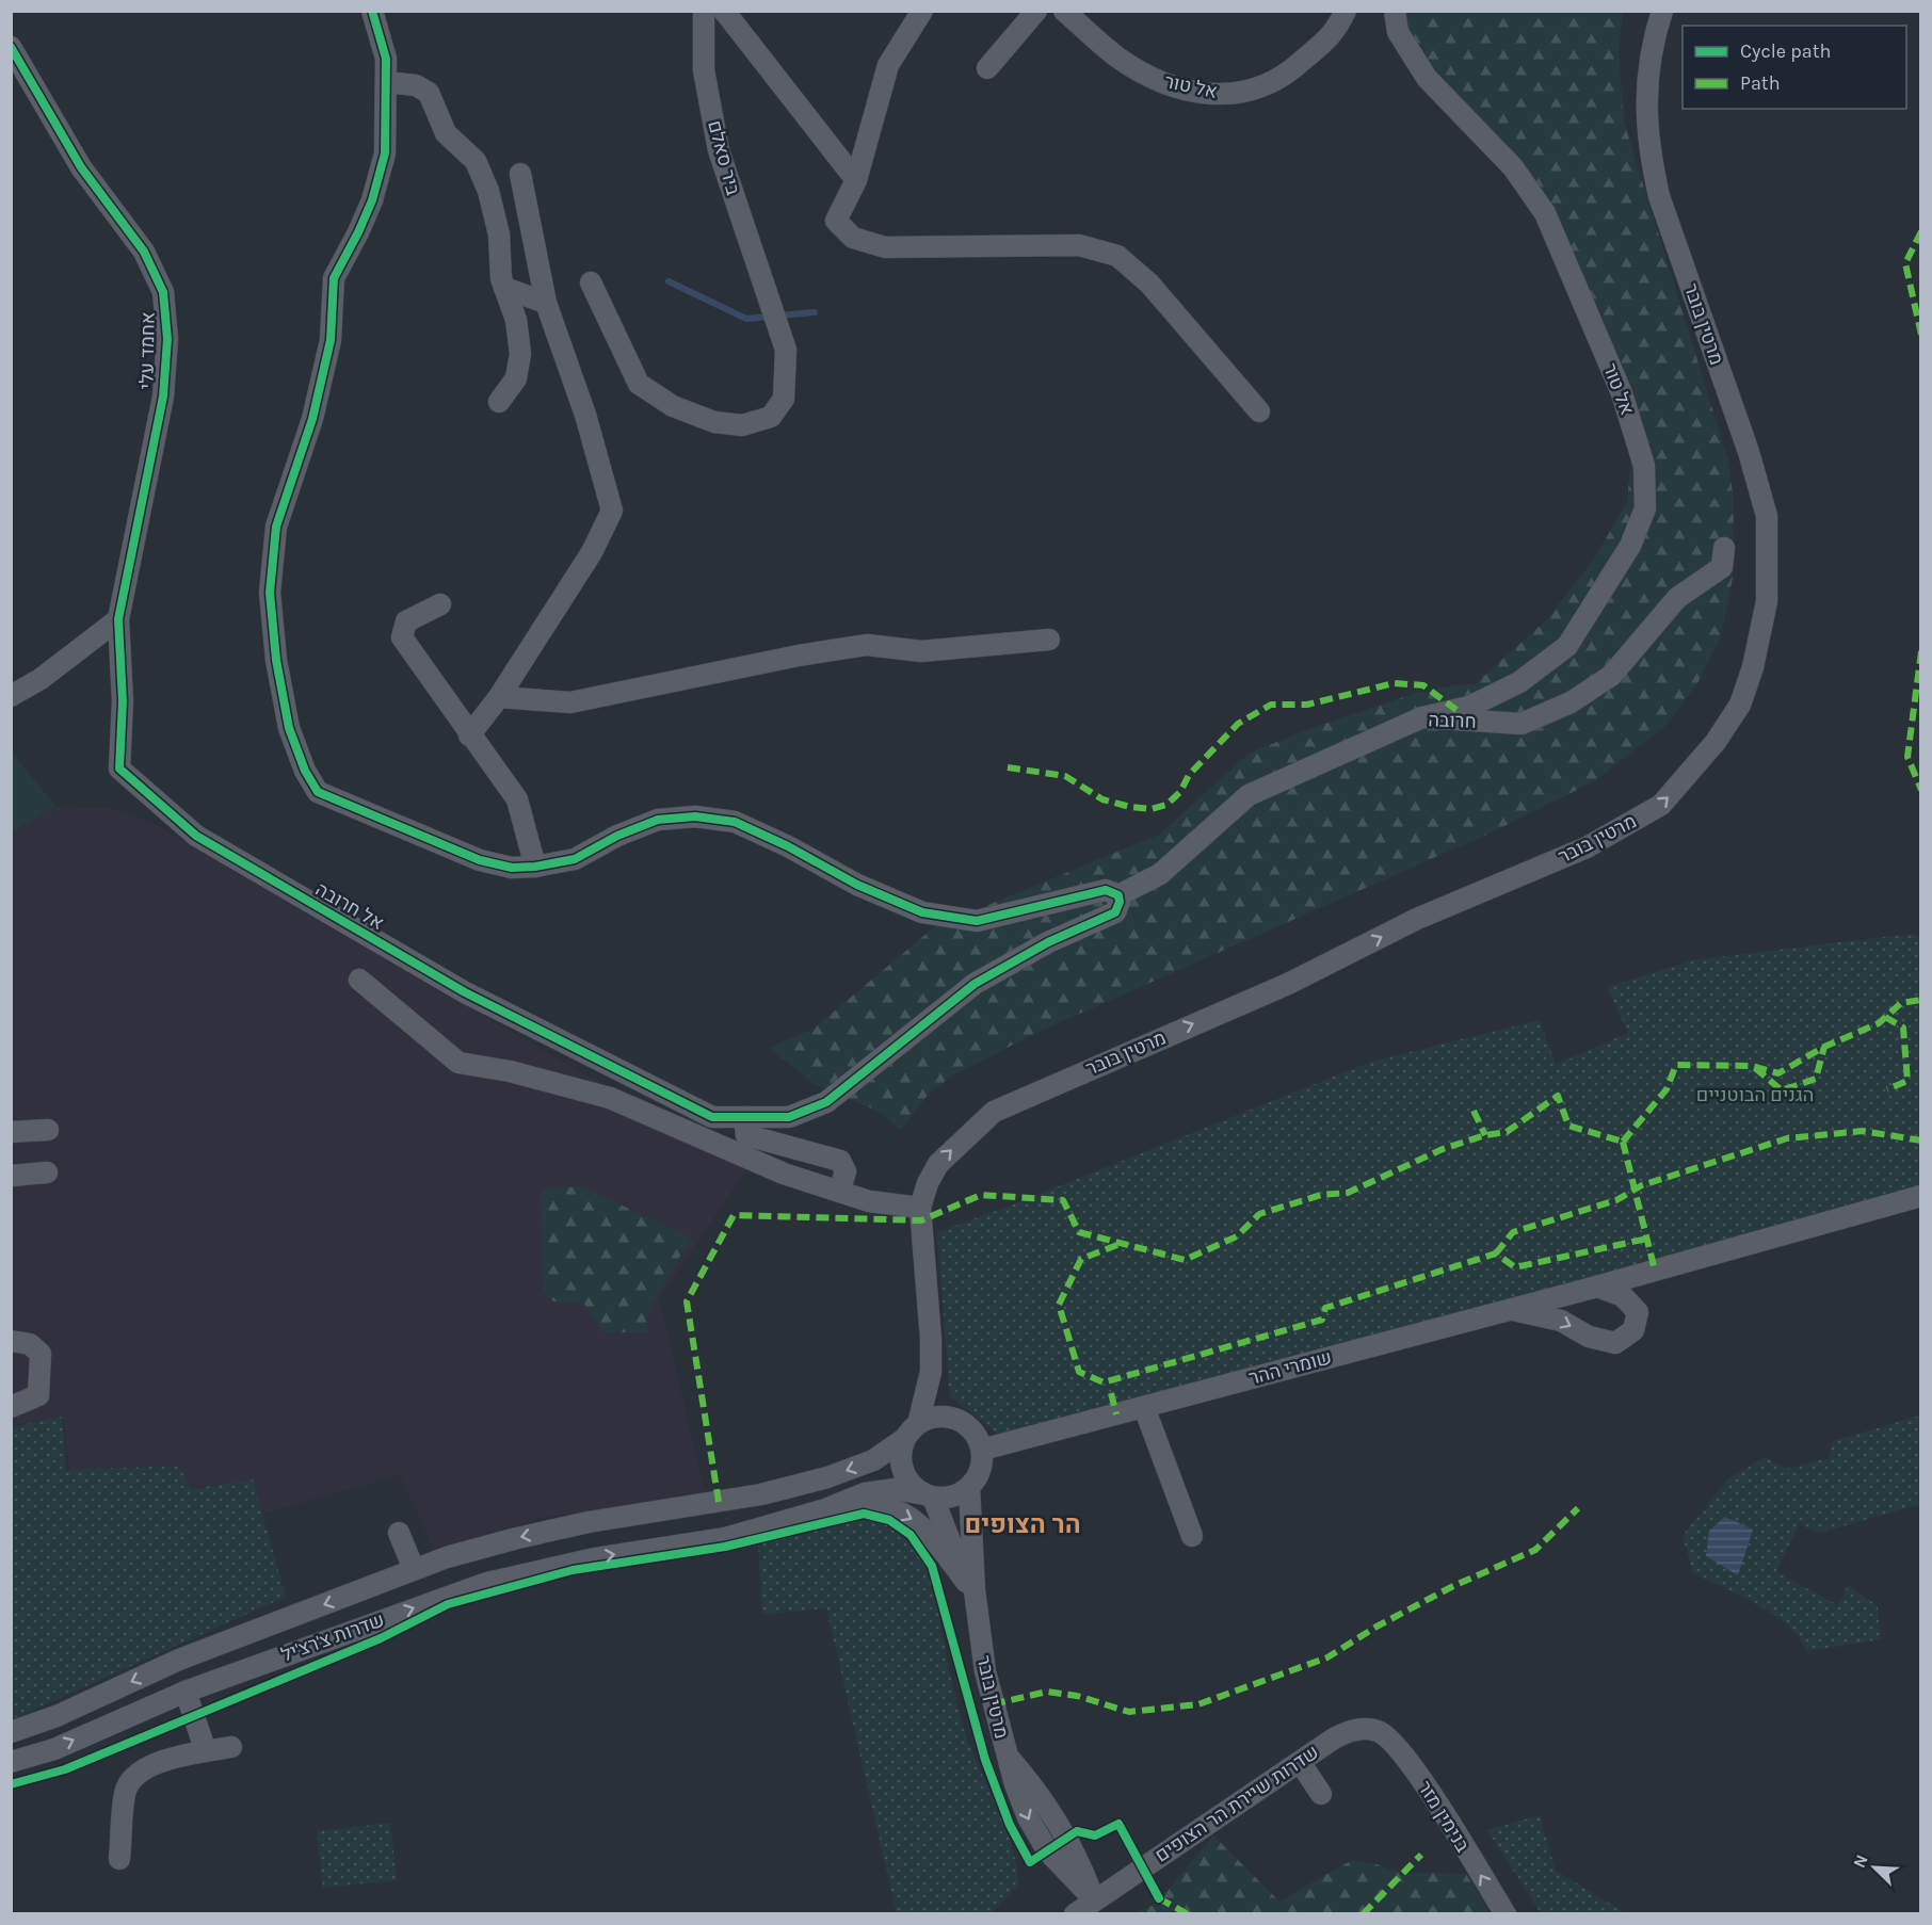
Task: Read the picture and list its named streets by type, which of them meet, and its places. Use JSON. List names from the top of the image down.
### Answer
{
  "streets": {
    "street": [
      "אל טור",
      "ביר סאלם",
      "מרטין בובר",
      "אחמד עלי",
      "חרובה",
      "אל חרובה",
      "שומרי ההר",
      "שדרות צ'רצ'יל",
      "שדרות שיירת הר הצופים",
      "בנימין מזר"
    ]
  },
  "crossings": [
    ["אל טור", "חרובה"],
    ["מרטין בובר", "שומרי ההר"],
    ["מרטין בובר", "שדרות צ'רצ'יל"],
    ["מרטין בובר", "שדרות שיירת הר הצופים"],
    ["אחמד עלי", "אל חרובה"],
    ["שומרי ההר", "שדרות צ'רצ'יל"],
    ["שדרות שיירת הר הצופים", "בנימין מזר"]
  ],
  "one_way": ["מרטין בובר", "בנימין מזר"],
  "districts": ["הר הצופים"],
  "parks": ["הגנים הבוטניים"],
  "legend": ["Cycle path", "Path"],
  "north": "top left"
}
